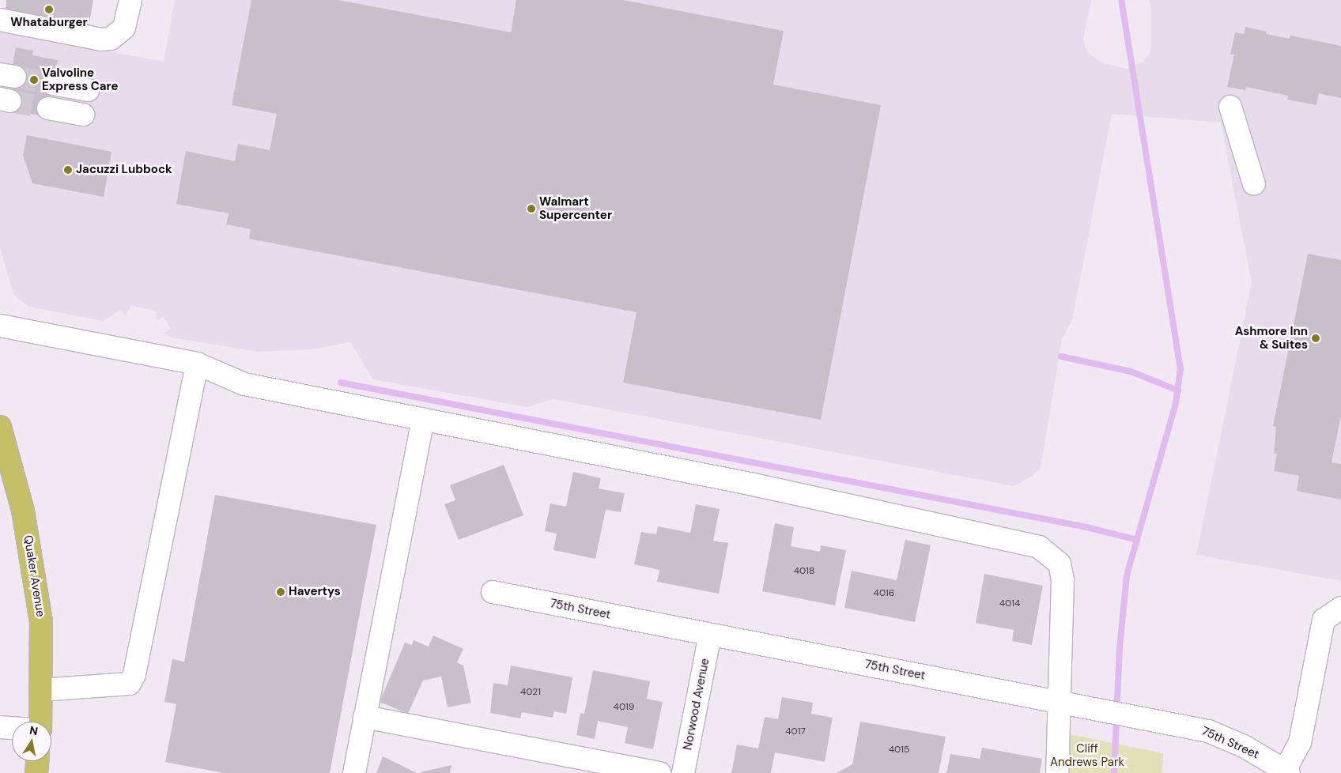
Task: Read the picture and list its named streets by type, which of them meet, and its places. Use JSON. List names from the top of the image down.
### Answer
{
  "streets": {
    "main road": ["Quaker Avenue"],
    "street": ["75th Street", "Norwood Avenue"]
  },
  "crossings": [
    ["75th Street", "Norwood Avenue"]
  ],
  "parks": ["Cliff Andrews Park"],
  "places": [
    "Whataburger",
    "Valvoline Express Care",
    "Jacuzzi Lubbock",
    "Walmart Supercenter",
    "Ashmore Inn & Suites",
    "Havertys"
  ],
  "house_numbers": [
    "4018",
    "4016",
    "4014",
    "4021",
    "4019",
    "4017",
    "4015"
  ],
  "north": "top"
}
